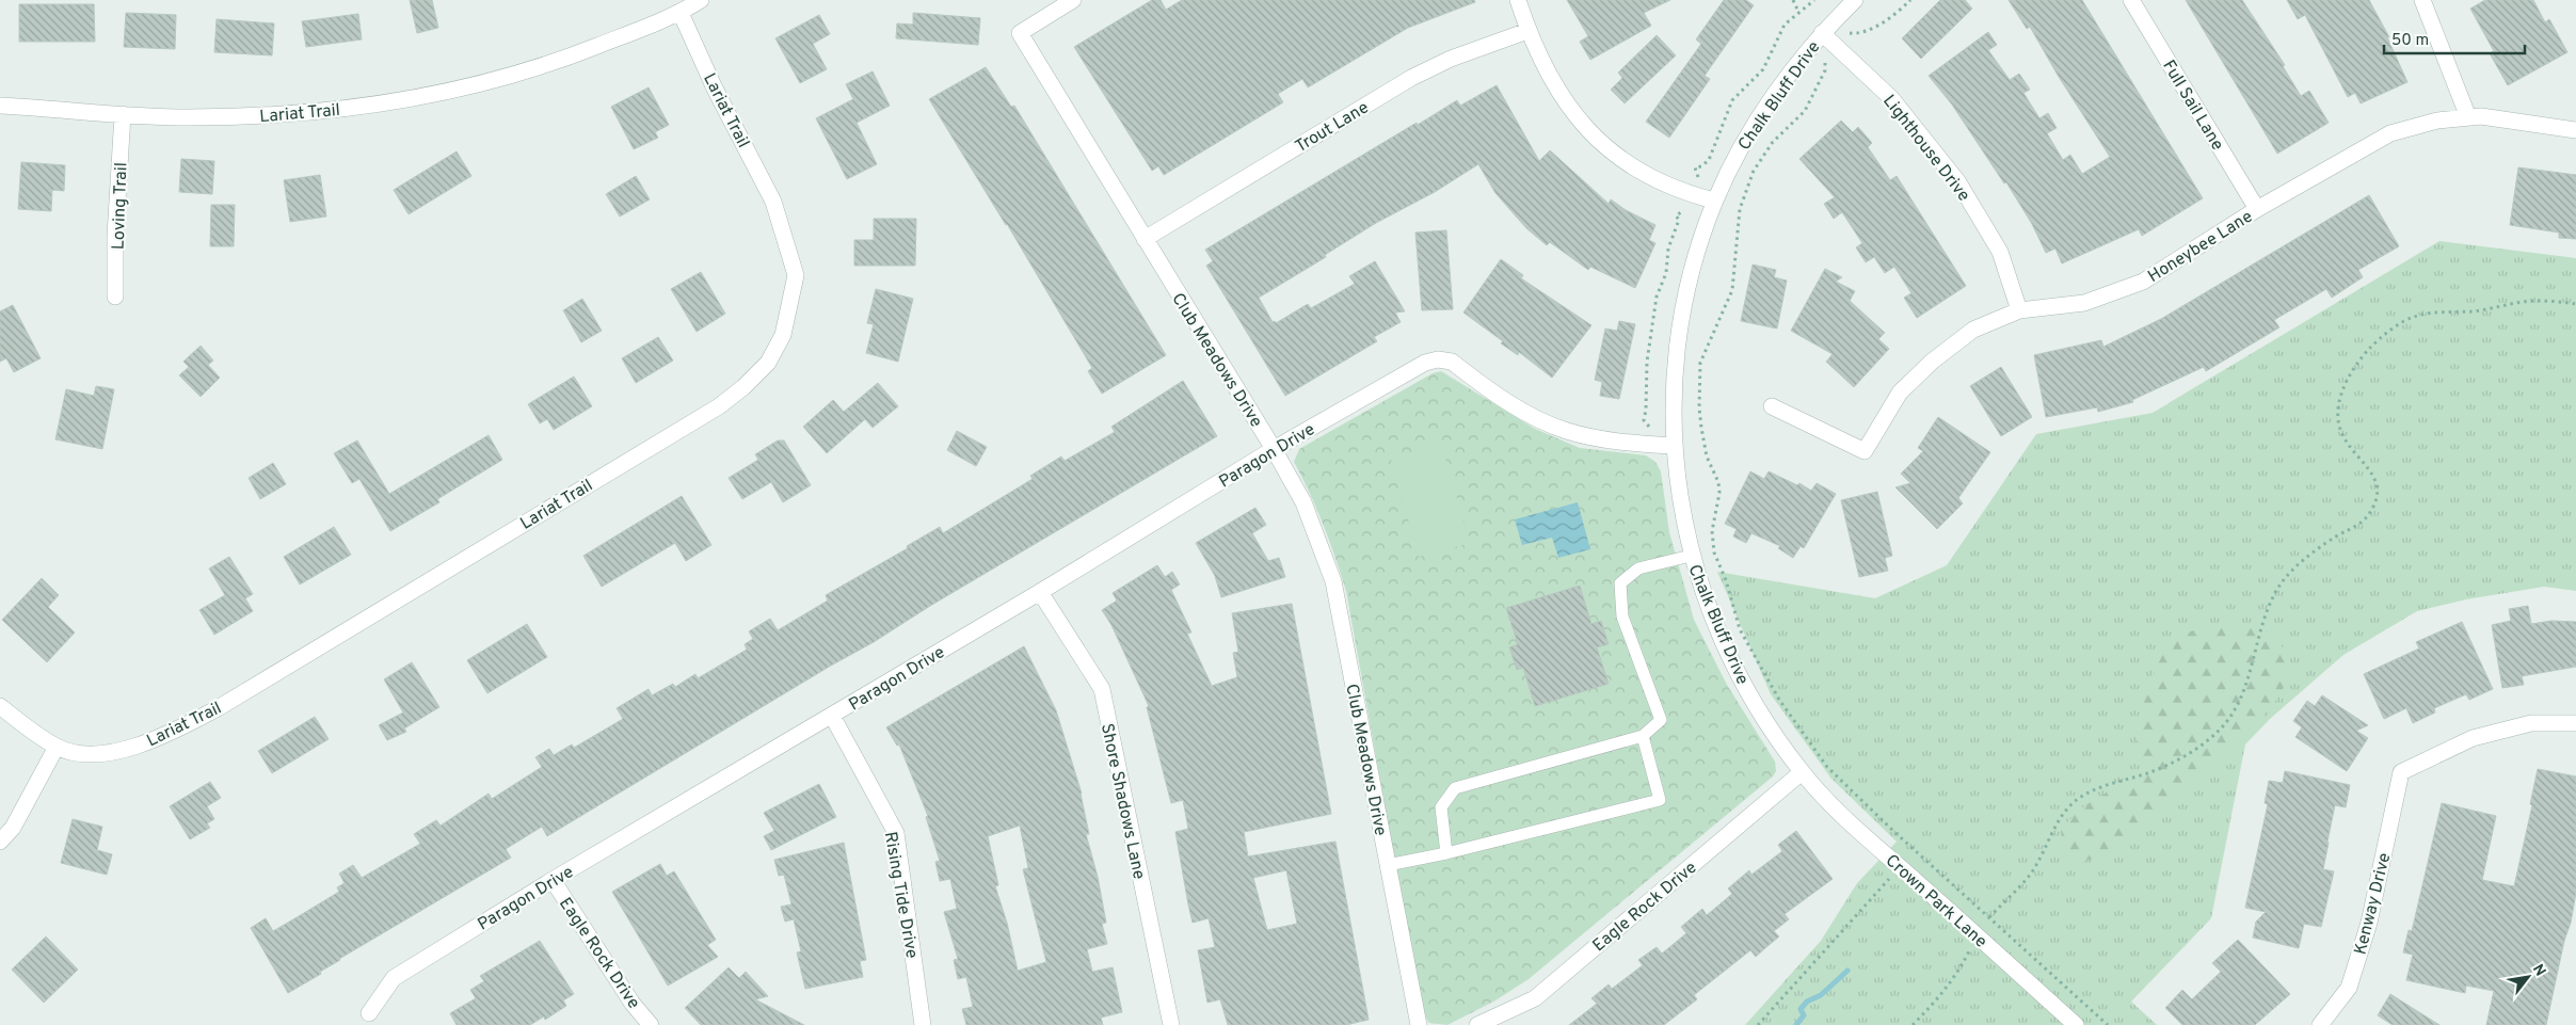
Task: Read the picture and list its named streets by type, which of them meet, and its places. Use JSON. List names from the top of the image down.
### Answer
{
  "streets": {
    "street": [
      "Chalk Bluff Drive",
      "Full Sail Lane",
      "Lariat Trail",
      "Trout Lane",
      "Lighthouse Drive",
      "Loving Trail",
      "Honeybee Lane",
      "Club Meadows Drive",
      "Paragon Drive",
      "Shore Shadows Lane",
      "Rising Tide Drive",
      "Crown Park Lane",
      "Kenway Drive",
      "Eagle Rock Drive"
    ]
  },
  "crossings": [
    ["Chalk Bluff Drive", "Lighthouse Drive"],
    ["Chalk Bluff Drive", "Paragon Drive"],
    ["Chalk Bluff Drive", "Crown Park Lane"],
    ["Chalk Bluff Drive", "Eagle Rock Drive"],
    ["Full Sail Lane", "Honeybee Lane"],
    ["Lariat Trail", "Loving Trail"],
    ["Trout Lane", "Club Meadows Drive"],
    ["Lighthouse Drive", "Honeybee Lane"],
    ["Club Meadows Drive", "Paragon Drive"],
    ["Paragon Drive", "Shore Shadows Lane"],
    ["Paragon Drive", "Rising Tide Drive"],
    ["Paragon Drive", "Eagle Rock Drive"],
    ["Crown Park Lane", "Eagle Rock Drive"]
  ],
  "scale_bar": "50 m",
  "north": "top right"
}
